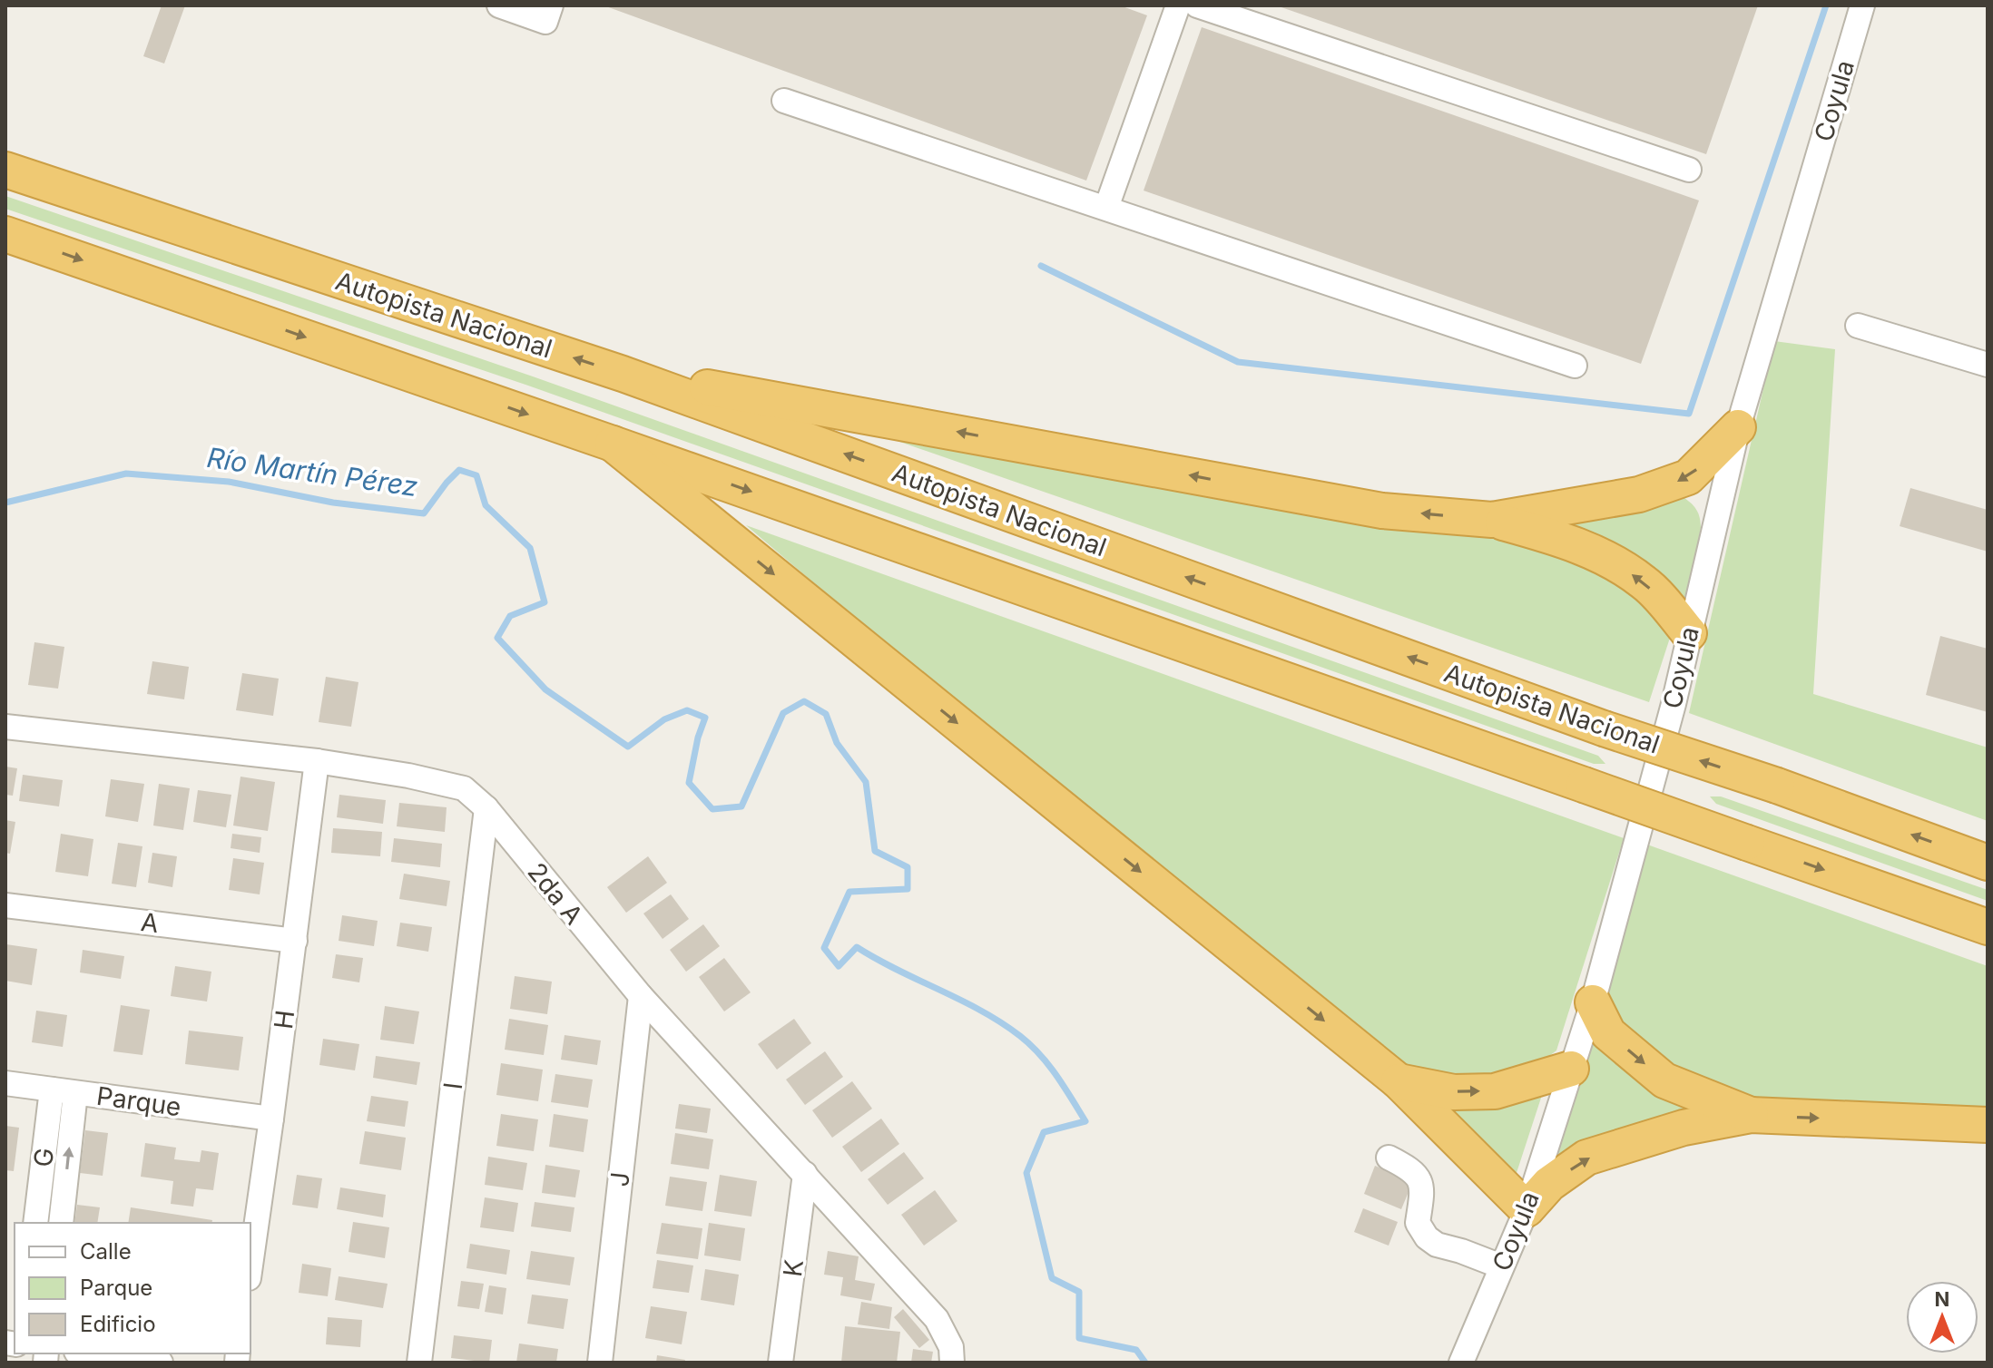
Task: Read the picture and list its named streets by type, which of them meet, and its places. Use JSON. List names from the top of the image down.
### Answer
{
  "streets": {
    "highway": ["Autopista Nacional"],
    "street": [
      "Coyula",
      "2da A",
      "A",
      "H",
      "I",
      "Parque",
      "G",
      "J",
      "K"
    ]
  },
  "crossings": [
    ["2da A", "H"],
    ["2da A", "I"],
    ["2da A", "J"],
    ["2da A", "K"],
    ["A", "H"],
    ["H", "Parque"],
    ["Parque", "G"]
  ],
  "water": ["Río Martín Pérez"],
  "legend": ["Calle", "Parque", "Edificio"],
  "north": "top"
}
